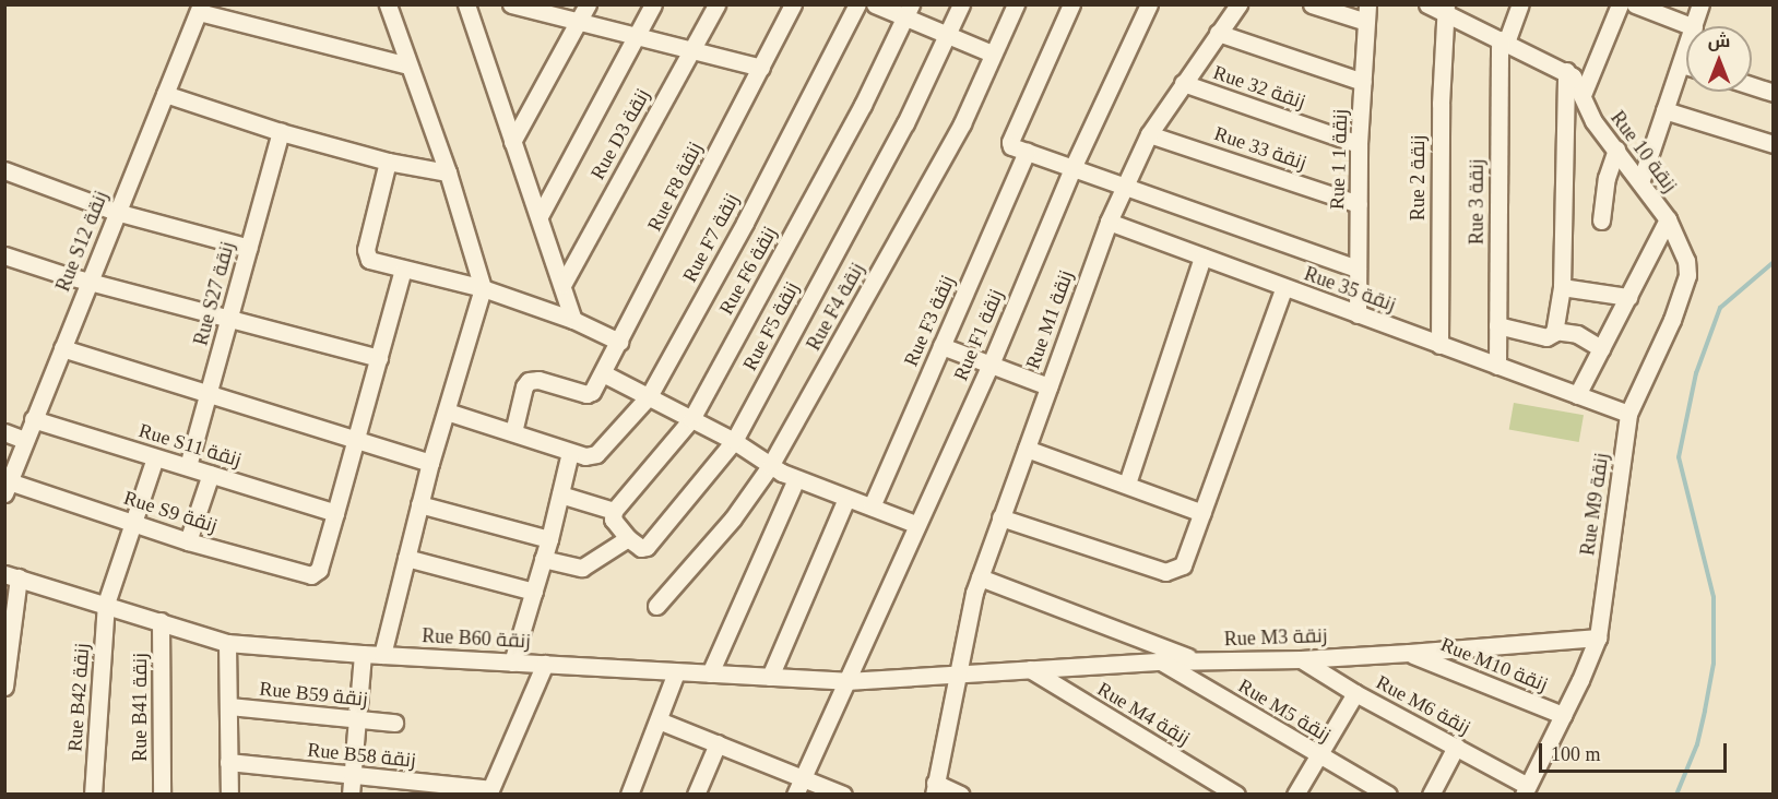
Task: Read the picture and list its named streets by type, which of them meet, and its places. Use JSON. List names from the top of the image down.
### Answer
{
  "streets": {
    "street": [
      "Rue 32 زنقة",
      "Rue D3 زنقة",
      "Rue 33 زنقة",
      "Rue 10 زنقة",
      "Rue 1 زنقة 1",
      "Rue 2 زنقة",
      "Rue F8 زنقة",
      "Rue 3 زنقة",
      "Rue F7 زنقة",
      "Rue S12 زنقة",
      "Rue F6 زنقة",
      "Rue 35 زنقة",
      "Rue S27 زنقة",
      "Rue F4 زنقة",
      "Rue M1 زنقة",
      "Rue F3 زنقة",
      "Rue F5 زنقة",
      "Rue F1 زنقة",
      "Rue S11 زنقة",
      "Rue M9 زنقة",
      "Rue S9 زنقة",
      "Rue M3 زنقة",
      "Rue B60 زنقة",
      "Rue M10 زنقة",
      "Rue B59 زنقة",
      "Rue B42 زنقة",
      "Rue M6 زنقة",
      "Rue B41 زنقة",
      "Rue M5 زنقة",
      "Rue M4 زنقة",
      "Rue B58 زنقة"
    ]
  },
  "crossings": [
    ["Rue 32 زنقة", "Rue 1 زنقة 1"],
    ["Rue 32 زنقة", "Rue M1 زنقة"],
    ["Rue 33 زنقة", "Rue 1 زنقة 1"],
    ["Rue 33 زنقة", "Rue M1 زنقة"],
    ["Rue 10 زنقة", "Rue 35 زنقة"],
    ["Rue 10 زنقة", "Rue M9 زنقة"],
    ["Rue 1 زنقة 1", "Rue 35 زنقة"],
    ["Rue 2 زنقة", "Rue 35 زنقة"],
    ["Rue 3 زنقة", "Rue 35 زنقة"],
    ["Rue S12 زنقة", "Rue S11 زنقة"],
    ["Rue S12 زنقة", "Rue S9 زنقة"],
    ["Rue 35 زنقة", "Rue M1 زنقة"],
    ["Rue 35 زنقة", "Rue F3 زنقة"],
    ["Rue 35 زنقة", "Rue F1 زنقة"],
    ["Rue 35 زنقة", "Rue M9 زنقة"],
    ["Rue S27 زنقة", "Rue S11 زنقة"],
    ["Rue M1 زنقة", "Rue M3 زنقة"],
    ["Rue M1 زنقة", "Rue B60 زنقة"],
    ["Rue F1 زنقة", "Rue B60 زنقة"],
    ["Rue S11 زنقة", "Rue S9 زنقة"],
    ["Rue S11 زنقة", "Rue B42 زنقة"],
    ["Rue M9 زنقة", "Rue M3 زنقة"],
    ["Rue M9 زنقة", "Rue M10 زنقة"],
    ["Rue M9 زنقة", "Rue M6 زنقة"],
    ["Rue S9 زنقة", "Rue B42 زنقة"],
    ["Rue M3 زنقة", "Rue B60 زنقة"],
    ["Rue M3 زنقة", "Rue M10 زنقة"],
    ["Rue M3 زنقة", "Rue M6 زنقة"],
    ["Rue M3 زنقة", "Rue M5 زنقة"],
    ["Rue M3 زنقة", "Rue M4 زنقة"],
    ["Rue B60 زنقة", "Rue B42 زنقة"],
    ["Rue B60 زنقة", "Rue B41 زنقة"]
  ],
  "scale_bar": "100 m",
  "north": "top"
}
